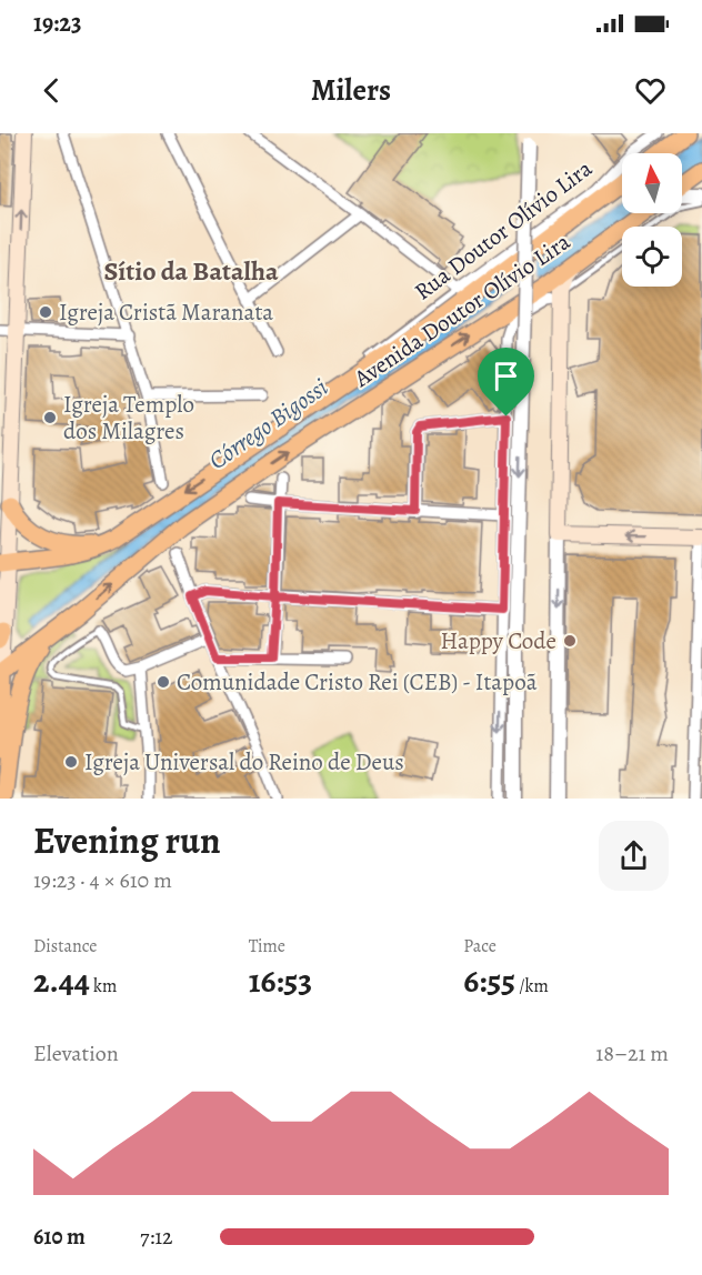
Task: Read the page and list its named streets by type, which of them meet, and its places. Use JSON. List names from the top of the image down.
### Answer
{
  "streets": {
    "main road": ["Avenida Doutor Olívio Lira"],
    "street": ["Rua Doutor Olívio Lira"]
  },
  "districts": ["Sítio da Batalha"],
  "water": ["Córrego Bigossi"],
  "places": [
    "Igreja Cristã Maranata",
    "Igreja Templo dos Milagres",
    "Happy Code",
    "Comunidade Cristo Rei (CEB) - Itapoã",
    "Igreja Universal do Reino de Deus"
  ],
  "north": "top",
  "page": {
    "status": "19:23",
    "header": "Milers",
    "heading": ["Evening run", "19:23 · 4 × 610 m"],
    "stats": [
      ["Distance", "2.44 km"],
      ["Time", "16:53"],
      ["Pace", "6:55 /km"]
    ],
    "chart": ["Elevation", "18–21 m"],
    "list": [
      {
        "name": "610 m",
        "note": "7:12"
      }
    ]
  }
}
